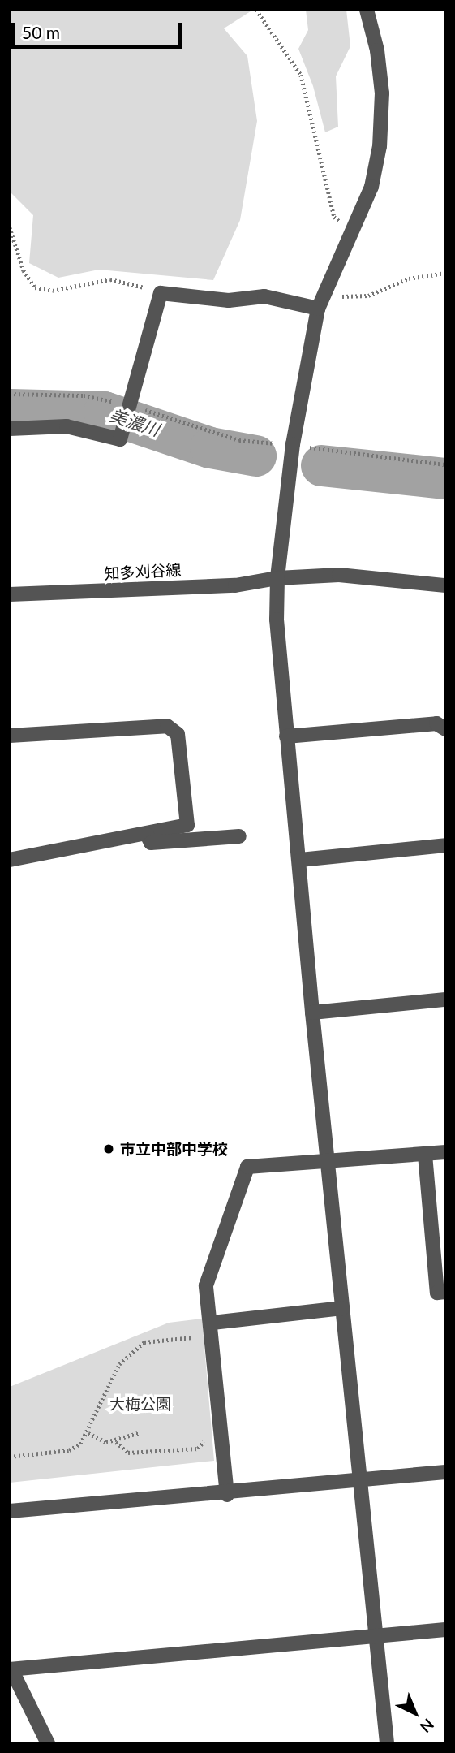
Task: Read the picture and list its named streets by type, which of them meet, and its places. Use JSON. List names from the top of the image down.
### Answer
{
  "streets": {
    "street": ["知多刈谷線"]
  },
  "water": ["美濃川"],
  "parks": ["大梅公園"],
  "places": ["市立中部中学校"],
  "scale_bar": "50 m",
  "north": "bottom right"
}
